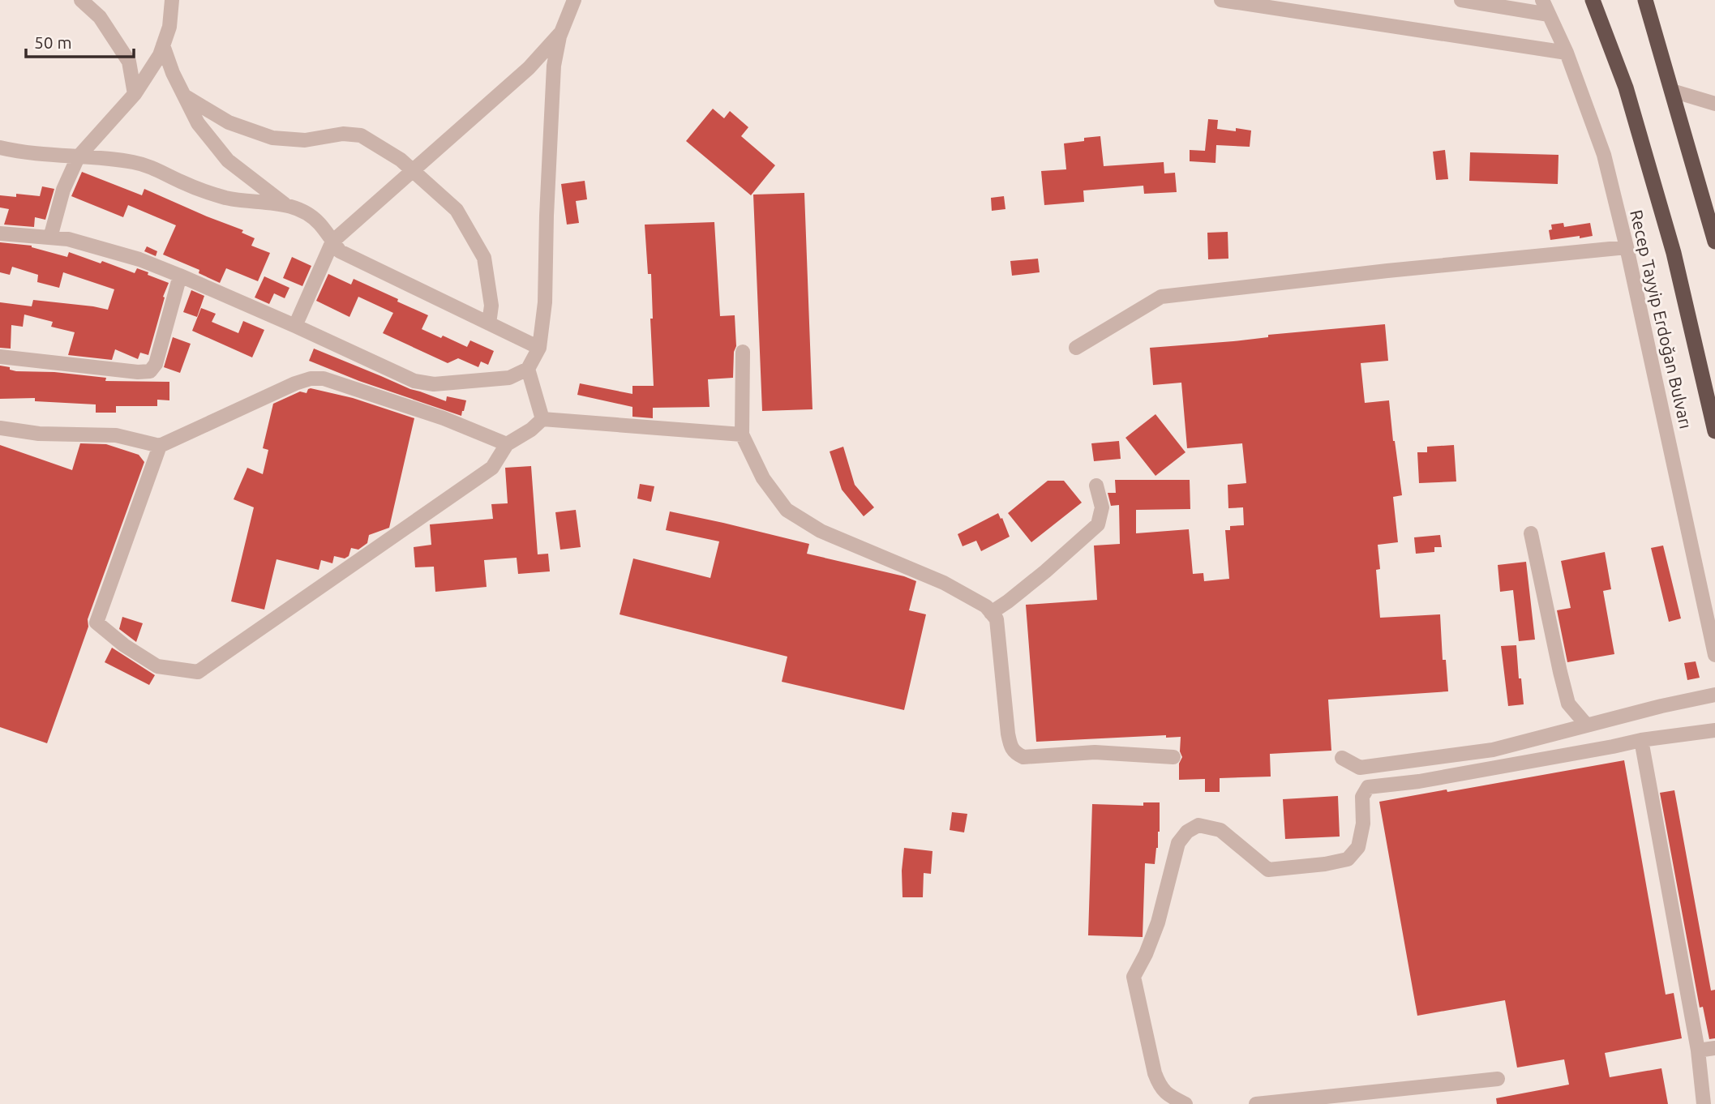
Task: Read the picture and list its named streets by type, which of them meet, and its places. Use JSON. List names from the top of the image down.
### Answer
{
  "streets": {
    "highway": ["Recep Tayyip Erdoğan Bulvarı"]
  },
  "scale_bar": "50 m"
}
